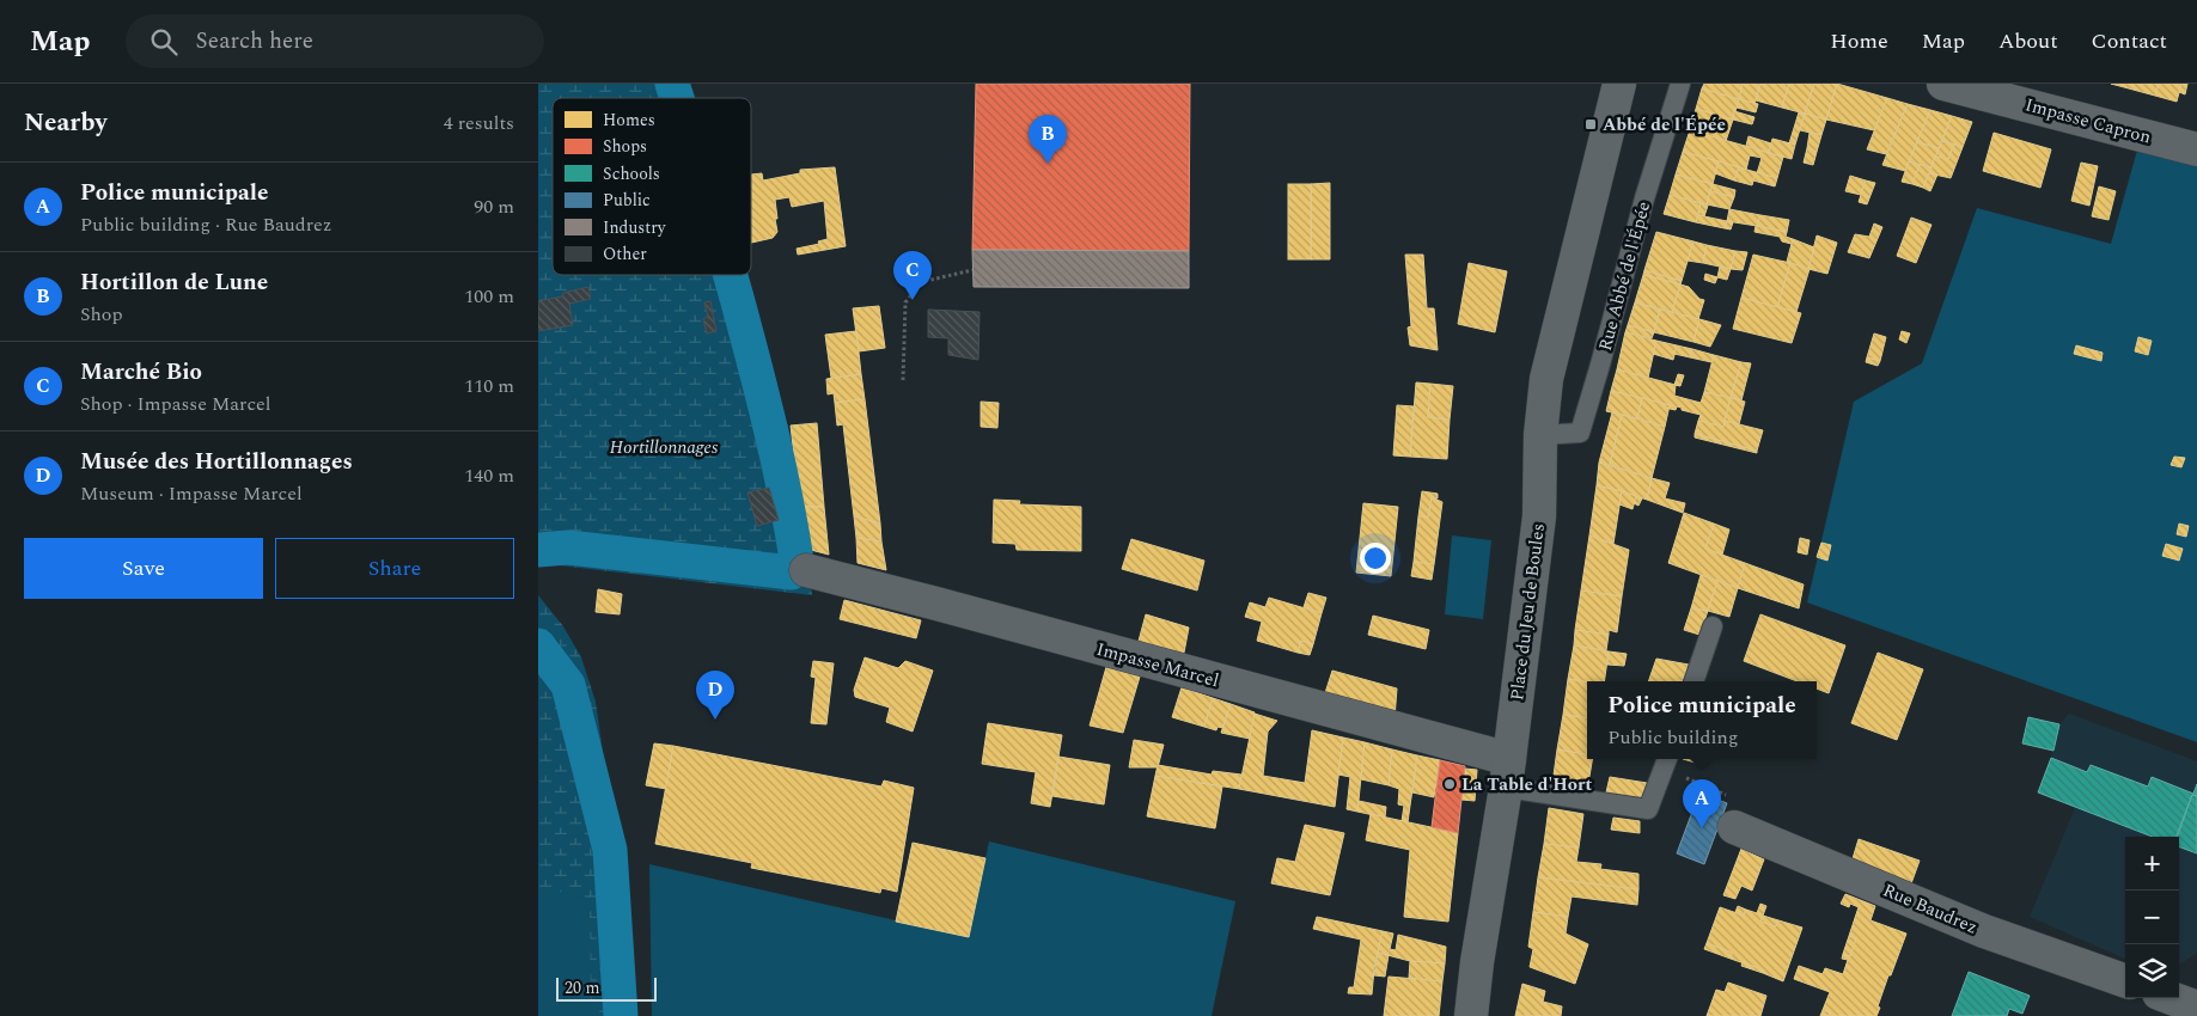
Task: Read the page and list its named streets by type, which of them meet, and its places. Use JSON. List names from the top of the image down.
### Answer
{
  "streets": {
    "street": [
      "Impasse Capron",
      "Place du Jeu de Boules",
      "Impasse Marcel",
      "Rue Baudrez"
    ],
    "lane": ["Rue Abbé de l'Épée"]
  },
  "crossings": [
    ["Rue Abbé de l'Épée", "Place du Jeu de Boules"],
    ["Place du Jeu de Boules", "Impasse Marcel"]
  ],
  "parks": ["Hortillonnages"],
  "places": {
    "transit": ["Abbé de l'Épée"],
    "other": ["La Table d'Hort"]
  },
  "legend": [
    "Homes",
    "Shops",
    "Schools",
    "Public",
    "Industry",
    "Other"
  ],
  "scale_bar": "20 m",
  "page": {
    "header": "Map",
    "search": "Search here",
    "nav": [
      "Home",
      "Map",
      "About",
      "Contact"
    ],
    "heading": ["Nearby", "4 results"],
    "pins": [
      "B",
      "C",
      "D",
      "A"
    ],
    "list": [
      {
        "mark": "A",
        "name": "Police municipale",
        "note": "Public building · Rue Baudrez",
        "value": "90 m"
      },
      {
        "mark": "B",
        "name": "Hortillon de Lune",
        "note": "Shop",
        "value": "100 m"
      },
      {
        "mark": "C",
        "name": "Marché Bio",
        "note": "Shop · Impasse Marcel",
        "value": "110 m"
      },
      {
        "mark": "D",
        "name": "Musée des Hortillonnages",
        "note": "Museum · Impasse Marcel",
        "value": "140 m"
      }
    ],
    "buttons": ["Save", "Share"],
    "popup": ["Police municipale", "Public building"],
    "map_buttons": ["+", "−"],
    "scale": "20 m"
  }
}
